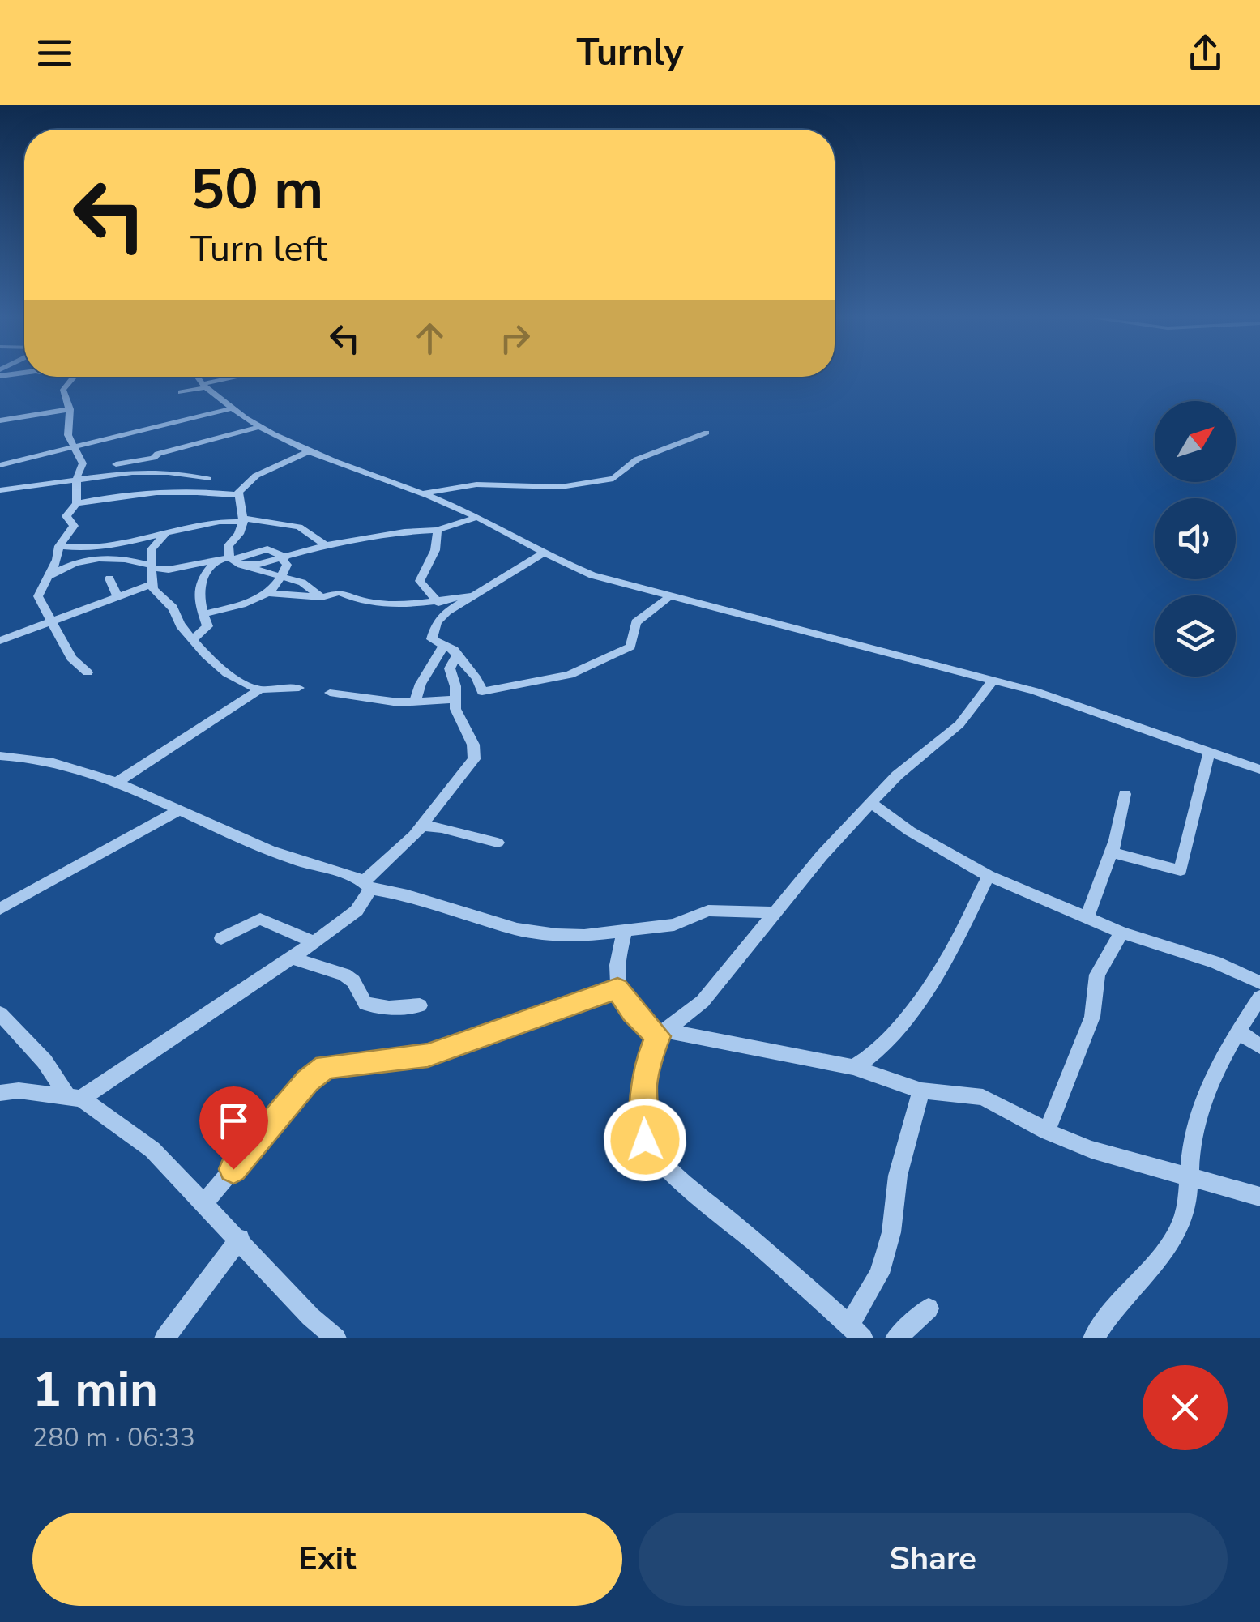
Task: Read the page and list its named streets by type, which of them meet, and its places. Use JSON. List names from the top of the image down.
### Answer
{
  "north": "top right",
  "page": {
    "header": "Turnly",
    "turn": ["50 m", "Turn left"],
    "heading": ["1 min", "280 m · 06:33"],
    "buttons": ["Exit", "Share"]
  }
}
